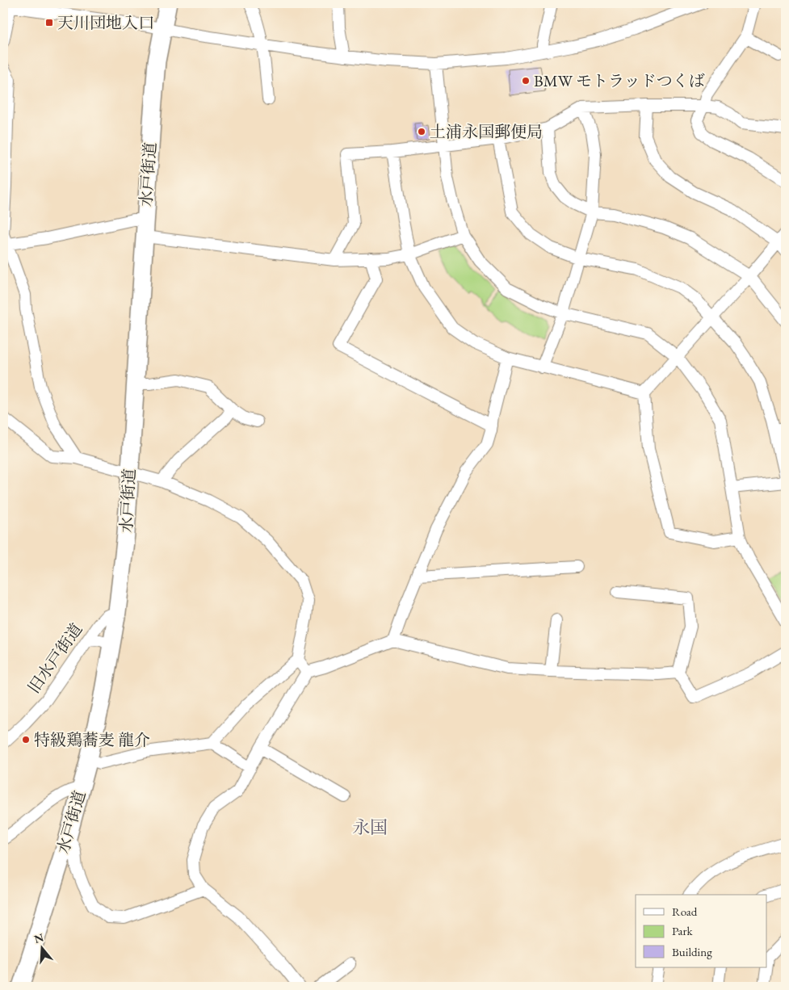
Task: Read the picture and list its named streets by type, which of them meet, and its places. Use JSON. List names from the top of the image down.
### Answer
{
  "streets": {
    "highway": ["水戸街道"],
    "street": ["旧水戸街道"]
  },
  "crossings": [
    ["水戸街道", "旧水戸街道"]
  ],
  "districts": ["永国"],
  "places": {
    "transit": ["天川団地入口"],
    "other": ["BMW モトラッドつくば", "土浦永国郵便局", "特級鶏蕎麦 龍介"]
  },
  "legend": ["Road", "Park", "Building"],
  "north": "top"
}
